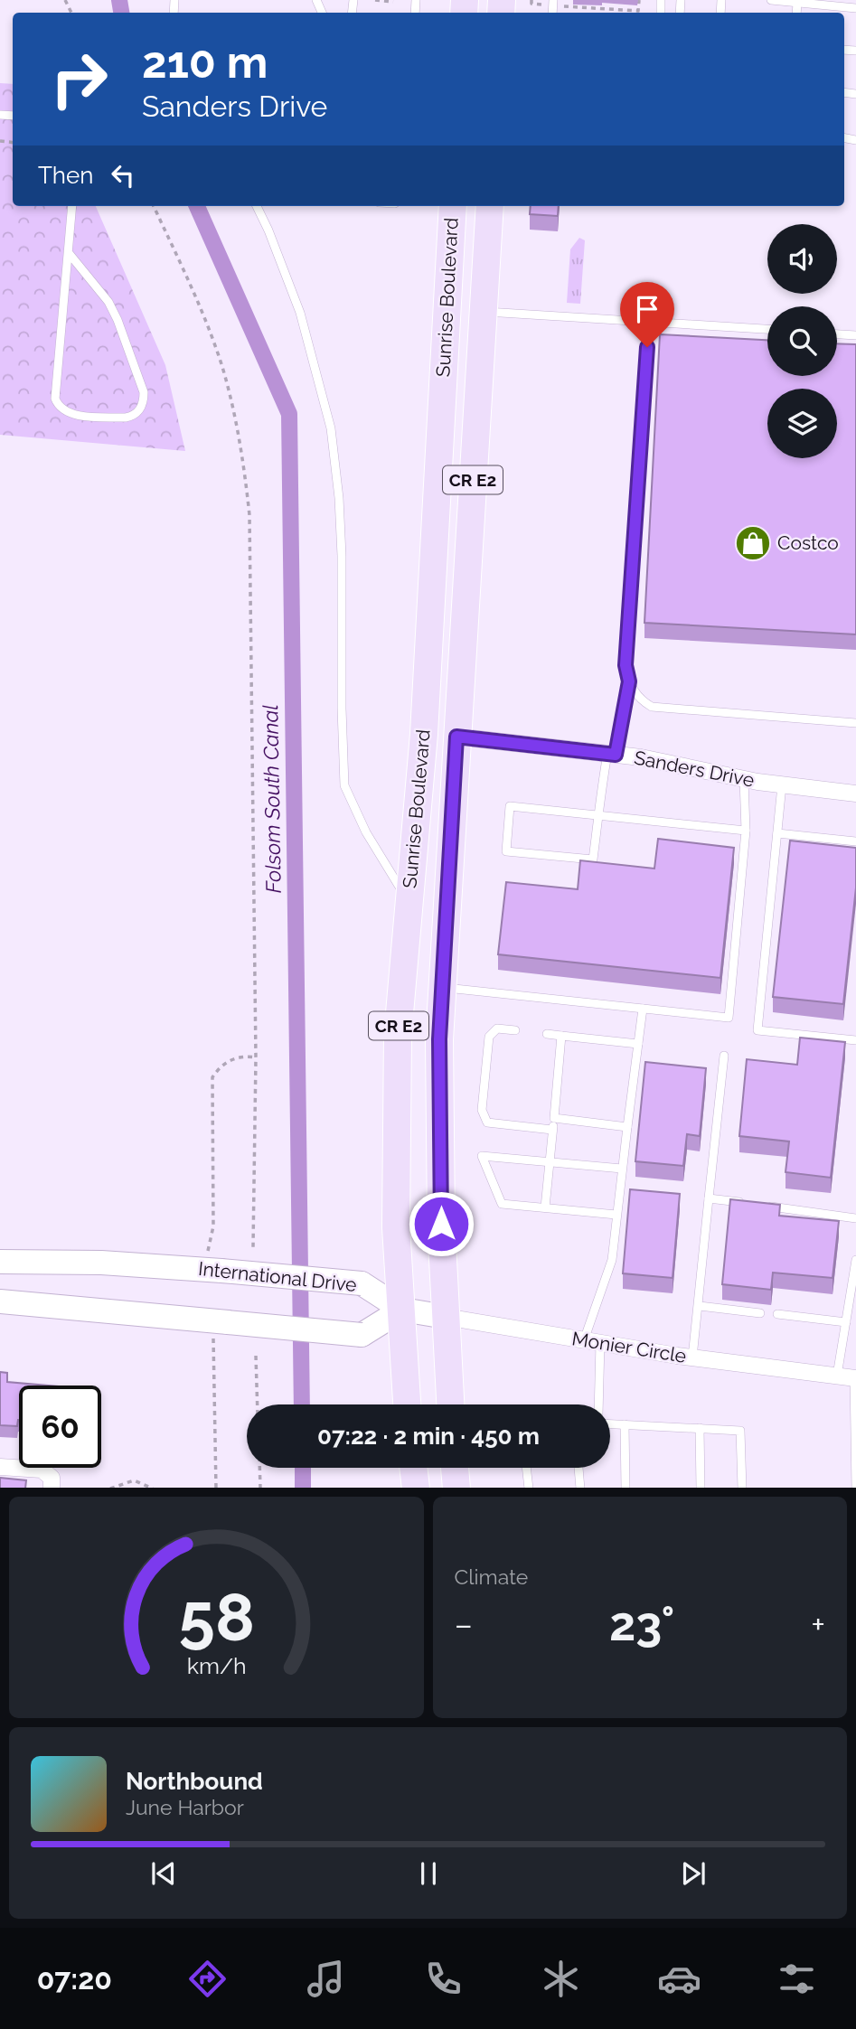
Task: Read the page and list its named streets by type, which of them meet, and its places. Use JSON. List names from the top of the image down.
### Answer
{
  "streets": {
    "main road": [
      "Sunrise Boulevard",
      "CR E2",
      "International Drive",
      "Monier Circle"
    ],
    "street": ["Sanders Drive"]
  },
  "crossings": [
    ["Sunrise Boulevard", "Sanders Drive"],
    ["Sunrise Boulevard", "International Drive"],
    ["Sunrise Boulevard", "Monier Circle"],
    ["International Drive", "Monier Circle"]
  ],
  "water": ["Folsom South Canal"],
  "places": {
    "shop": ["Costco"]
  },
  "page": {
    "turn": ["210 m", "Sanders Drive"],
    "then": "Then",
    "limit": "60",
    "trip": "07:22 · 2 min · 450 m",
    "tile": "Climate",
    "heat": ["−", "23°", "+"],
    "song": ["Northbound", "June Harbor"],
    "tabs": "07:20",
    "gauge": ["58", "km/h"]
  }
}
